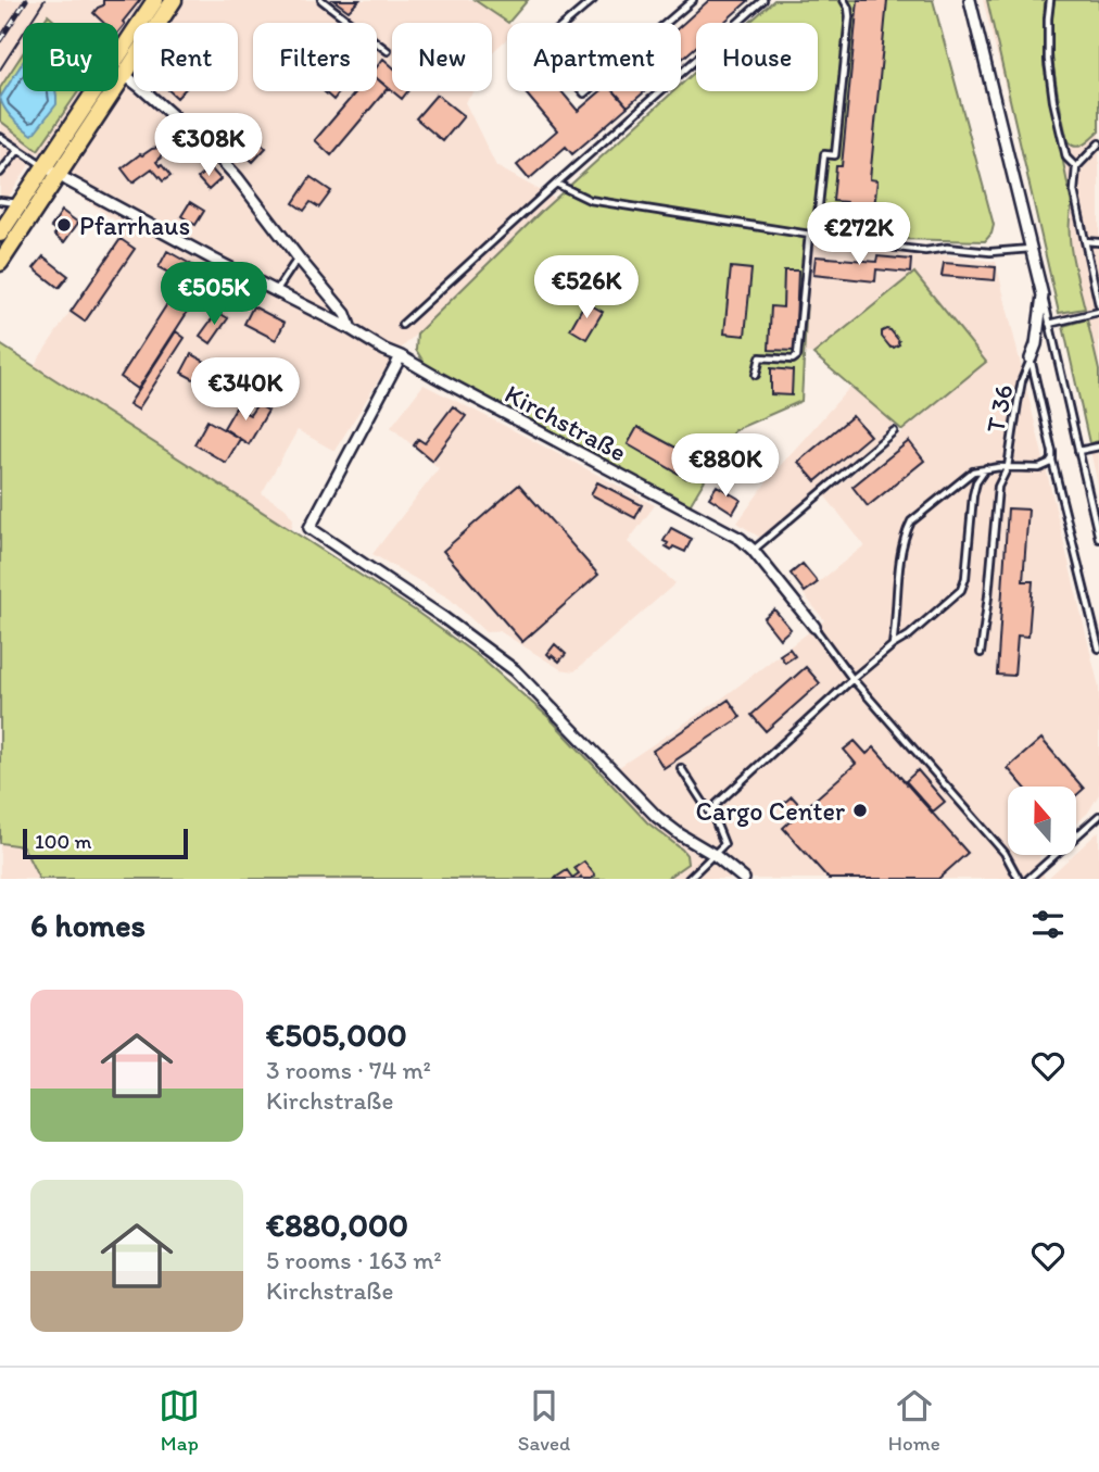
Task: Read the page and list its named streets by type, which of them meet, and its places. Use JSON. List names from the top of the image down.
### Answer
{
  "streets": {
    "street": ["Kirchstraße"],
    "lane": ["T 36"]
  },
  "places": ["Pfarrhaus", "Cargo Center"],
  "scale_bar": "100 m",
  "north": "top",
  "page": {
    "chip": [
      "Buy",
      "Rent",
      "Filters",
      "New",
      "Apartment",
      "House"
    ],
    "price": [
      "€308K",
      "€272K",
      "€526K",
      "€505K",
      "€340K",
      "€880K"
    ],
    "scale": "100 m",
    "heading": "6 homes",
    "list": [
      {
        "name": "€505,000",
        "note": "3 rooms · 74 m² · Kirchstraße"
      },
      {
        "name": "€880,000",
        "note": "5 rooms · 163 m² · Kirchstraße"
      }
    ],
    "tabs": ["Map", "Saved", "Home"]
  }
}
